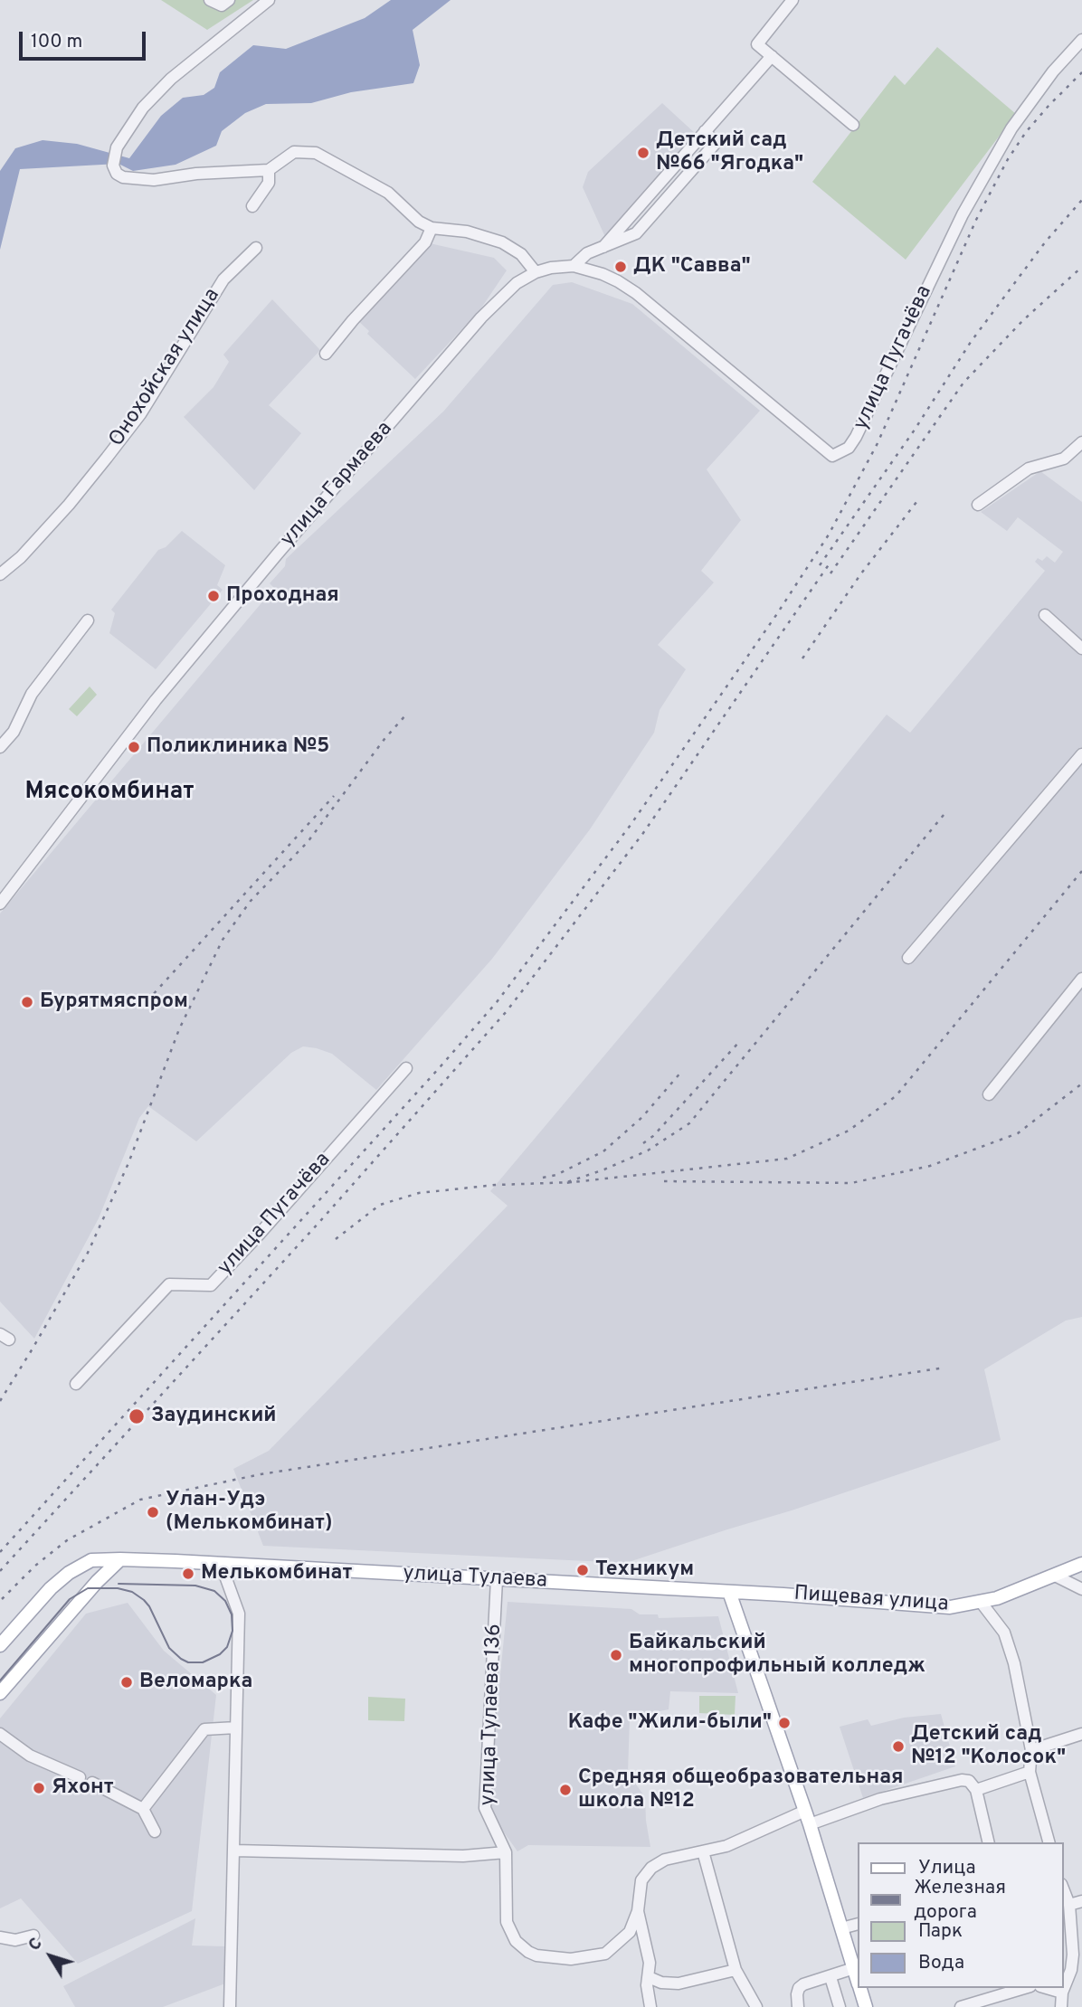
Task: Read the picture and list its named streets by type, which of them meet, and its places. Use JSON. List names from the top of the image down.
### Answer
{
  "streets": {
    "main road": ["улица Тулаева", "Пищевая улица"],
    "street": [
      "улица Пугачёва",
      "Онохойская улица",
      "улица Гармаева",
      "улица Тулаева 136"
    ]
  },
  "crossings": [
    ["улица Пугачёва", "улица Гармаева"],
    ["улица Тулаева", "Пищевая улица"],
    ["улица Тулаева", "улица Тулаева 136"]
  ],
  "districts": ["Мясокомбинат"],
  "places": [
    "Детский сад №66 \"Ягодка\"",
    "ДК \"Савва\"",
    "Проходная",
    "Поликлиника №5",
    "Бурятмяспром",
    "Заудинский",
    "Улан-Удэ (Мелькомбинат)",
    "Техникум",
    "Мелькомбинат",
    "Байкальский многопрофильный колледж",
    "Веломарка",
    "Кафе \"Жили-были\"",
    "Детский сад №12 \"Колосок\"",
    "Яхонт",
    "Средняя общеобразовательная школа №12"
  ],
  "legend": [
    "Улица",
    "Железная дорога",
    "Парк",
    "Вода"
  ],
  "scale_bar": "100 m",
  "north": "top left"
}
